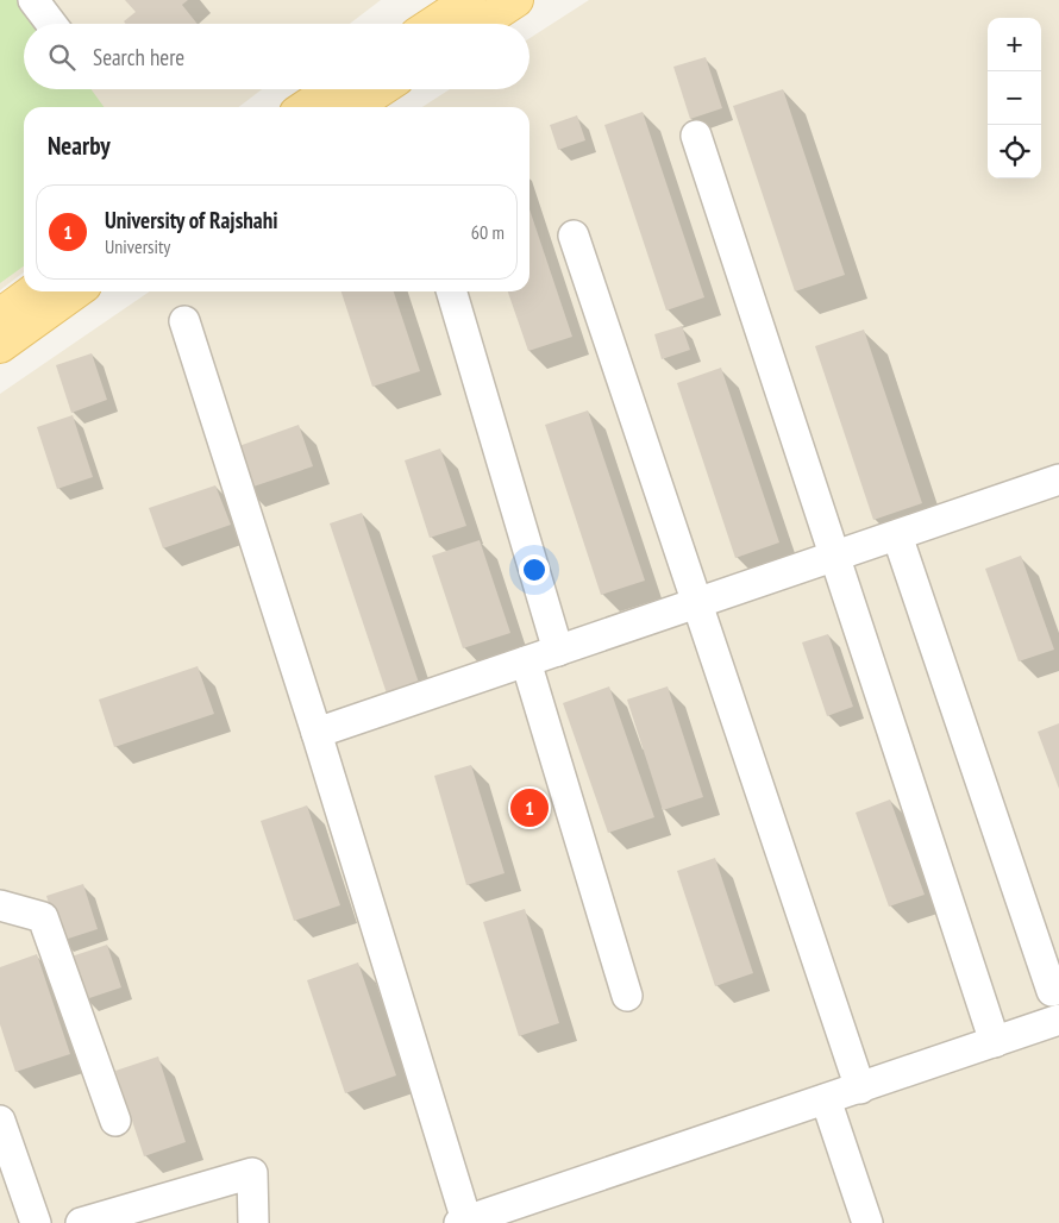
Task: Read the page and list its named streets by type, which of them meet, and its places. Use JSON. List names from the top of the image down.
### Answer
{
  "page": {
    "map_buttons": ["+", "−"],
    "search": "Search here",
    "heading": "Nearby",
    "list": [
      {
        "mark": "1",
        "name": "University of Rajshahi",
        "note": "University",
        "value": "60 m"
      }
    ],
    "pins": "1"
  }
}
